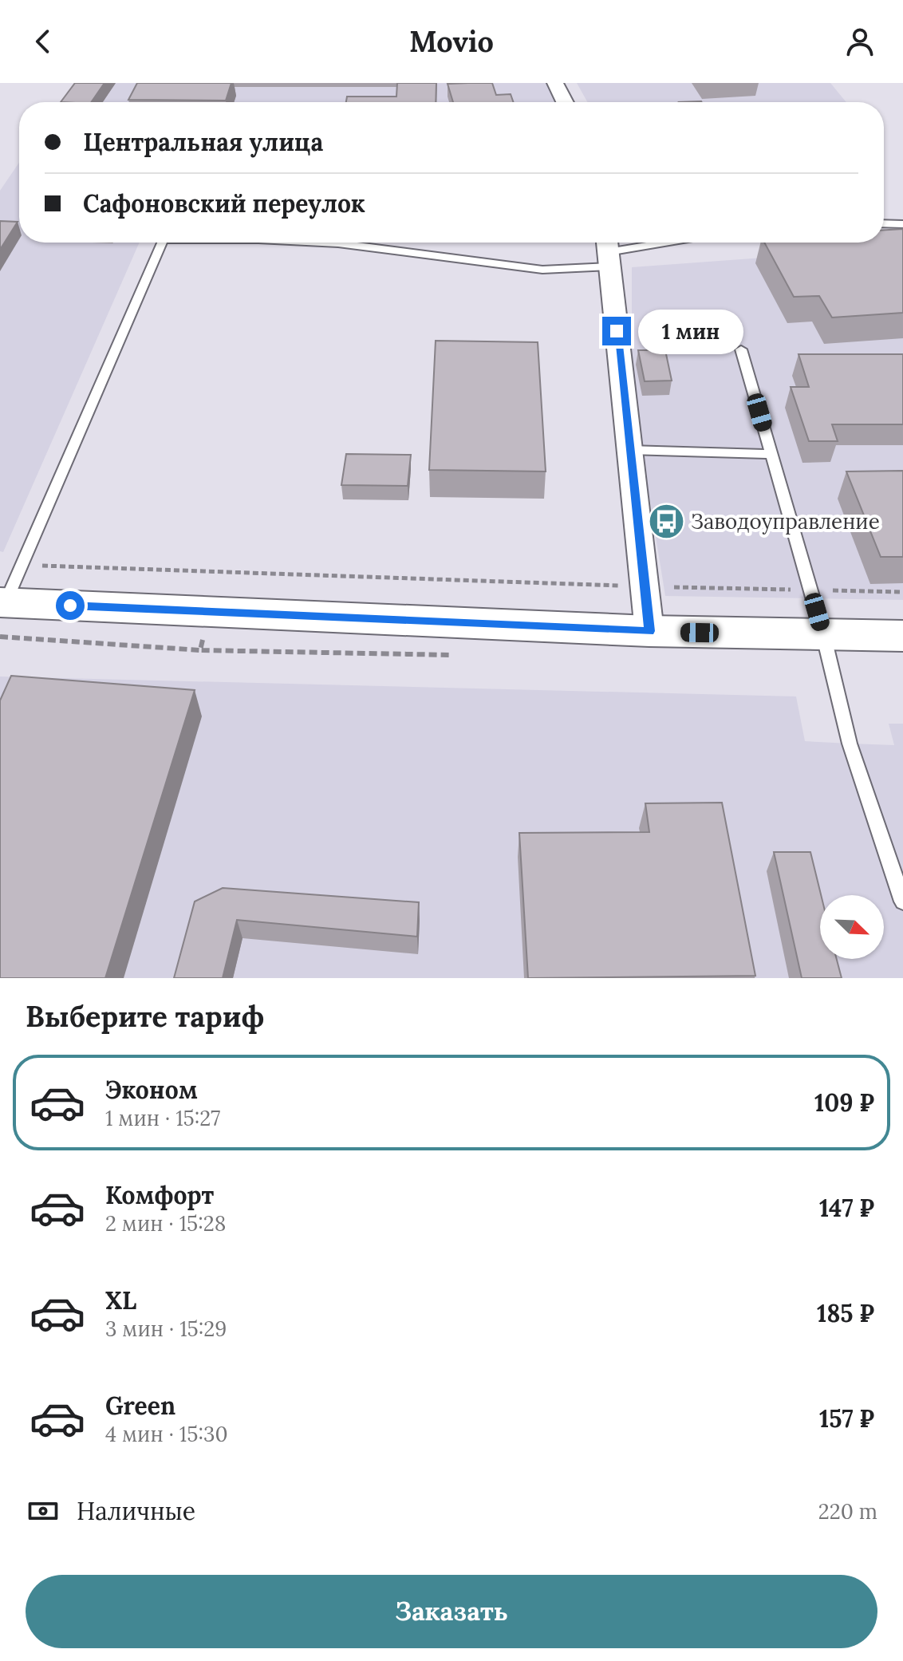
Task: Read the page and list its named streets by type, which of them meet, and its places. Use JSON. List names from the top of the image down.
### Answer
{
  "places": {
    "bus stop": ["Заводоуправление"]
  },
  "north": "bottom right",
  "page": {
    "header": "Movio",
    "banner": ["Центральная улица", "Сафоновский переулок"],
    "bubble": "1 мин",
    "heading": "Выберите тариф",
    "list": [
      {
        "name": "Эконом",
        "note": "1 мин · 15:27",
        "value": "109 ₽"
      },
      {
        "name": "Комфорт",
        "note": "2 мин · 15:28",
        "value": "147 ₽"
      },
      {
        "name": "XL",
        "note": "3 мин · 15:29",
        "value": "185 ₽"
      },
      {
        "name": "Green",
        "note": "4 мин · 15:30",
        "value": "157 ₽"
      }
    ],
    "pay": ["Наличные", "220 m"],
    "buttons": "Заказать"
  }
}
